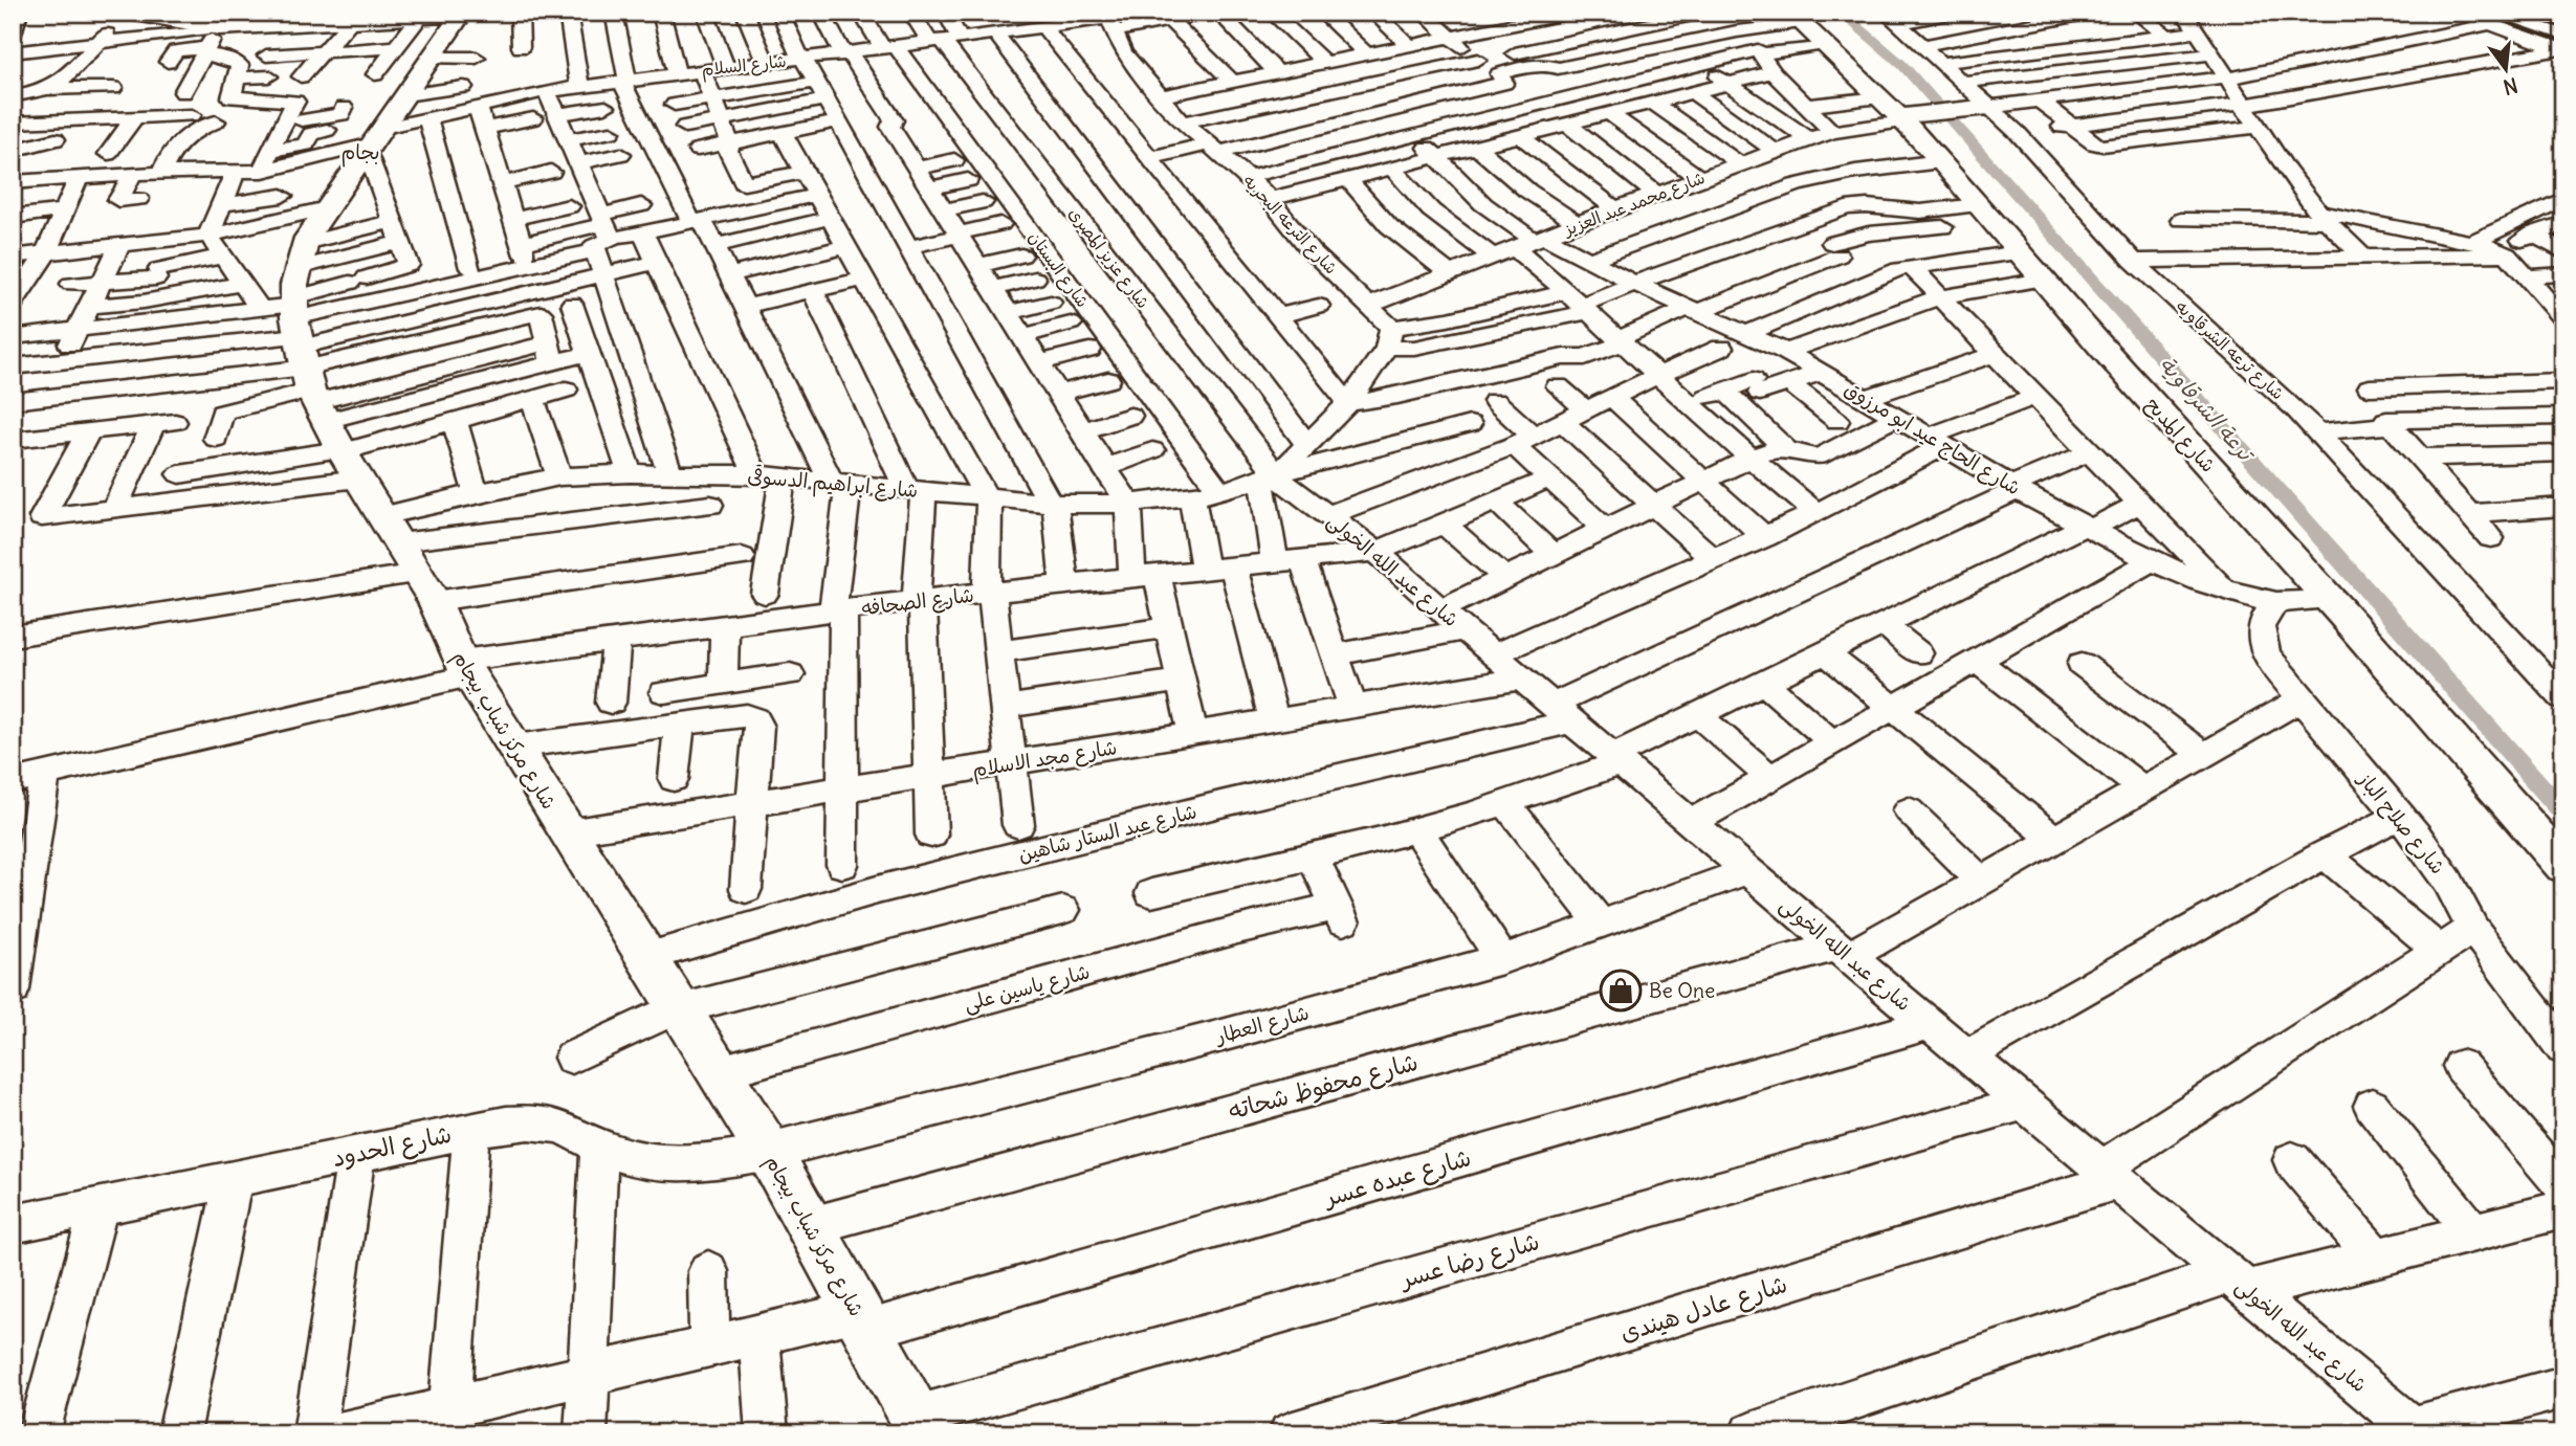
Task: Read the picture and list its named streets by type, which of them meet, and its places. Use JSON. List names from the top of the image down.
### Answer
{
  "streets": {
    "main road": ["شارع المديح", "شارع مركز شباب بيجام"],
    "street": [
      "شارع السلام",
      "شارع محمد عبد العزيز",
      "شارع الترعه البحريه",
      "شارع عزيز المصرى",
      "شارع البستان",
      "شارع ترعه الشرقاويه",
      "شارع الحاج عيد ابو مرزوق",
      "شارع ابراهيم الدسوقى",
      "شارع عبد الله الخولى",
      "شارع الصحافه",
      "شارع مجد الاسلام",
      "شارع صلاح الباز",
      "شارع عبد الستار شاهين",
      "شارع ياسين على",
      "شارع العطار",
      "شارع محفوظ شحاته",
      "شارع الحدود",
      "شارع عبده عسر",
      "شارع رضا عسر",
      "شارع عادل هيندى"
    ]
  },
  "crossings": [
    ["شارع السلام", "شارع الترعه البحريه"],
    ["شارع السلام", "شارع عزيز المصرى"],
    ["شارع السلام", "شارع البستان"],
    ["شارع محمد عبد العزيز", "شارع الترعه البحريه"],
    ["شارع محمد عبد العزيز", "شارع المديح"],
    ["شارع محمد عبد العزيز", "شارع الحاج عيد ابو مرزوق"],
    ["شارع عزيز المصرى", "شارع ابراهيم الدسوقى"],
    ["شارع عزيز المصرى", "شارع عبد الله الخولى"],
    ["شارع البستان", "شارع ابراهيم الدسوقى"],
    ["شارع المديح", "شارع الحاج عيد ابو مرزوق"],
    ["شارع الحاج عيد ابو مرزوق", "شارع صلاح الباز"],
    ["شارع الحاج عيد ابو مرزوق", "شارع عبد الستار شاهين"],
    ["شارع ابراهيم الدسوقى", "شارع عبد الله الخولى"],
    ["شارع ابراهيم الدسوقى", "شارع مركز شباب بيجام"],
    ["شارع عبد الله الخولى", "شارع الصحافه"],
    ["شارع عبد الله الخولى", "شارع مجد الاسلام"],
    ["شارع عبد الله الخولى", "شارع عبد الستار شاهين"],
    ["شارع عبد الله الخولى", "شارع العطار"],
    ["شارع عبد الله الخولى", "شارع محفوظ شحاته"],
    ["شارع عبد الله الخولى", "شارع عبده عسر"],
    ["شارع عبد الله الخولى", "شارع رضا عسر"],
    ["شارع عبد الله الخولى", "شارع عادل هيندى"],
    ["شارع الصحافه", "شارع مركز شباب بيجام"],
    ["شارع مركز شباب بيجام", "شارع مجد الاسلام"],
    ["شارع مركز شباب بيجام", "شارع عبد الستار شاهين"],
    ["شارع مركز شباب بيجام", "شارع ياسين على"],
    ["شارع مركز شباب بيجام", "شارع العطار"],
    ["شارع مركز شباب بيجام", "شارع محفوظ شحاته"],
    ["شارع مركز شباب بيجام", "شارع الحدود"],
    ["شارع مركز شباب بيجام", "شارع عبده عسر"],
    ["شارع مركز شباب بيجام", "شارع رضا عسر"],
    ["شارع صلاح الباز", "شارع محفوظ شحاته"],
    ["شارع صلاح الباز", "شارع عادل هيندى"],
    ["شارع العطار", "شارع الحدود"]
  ],
  "districts": ["بجام"],
  "water": ["ترعة الشرقاوية"],
  "places": {
    "shop": ["Be One"]
  },
  "north": "bottom"
}
